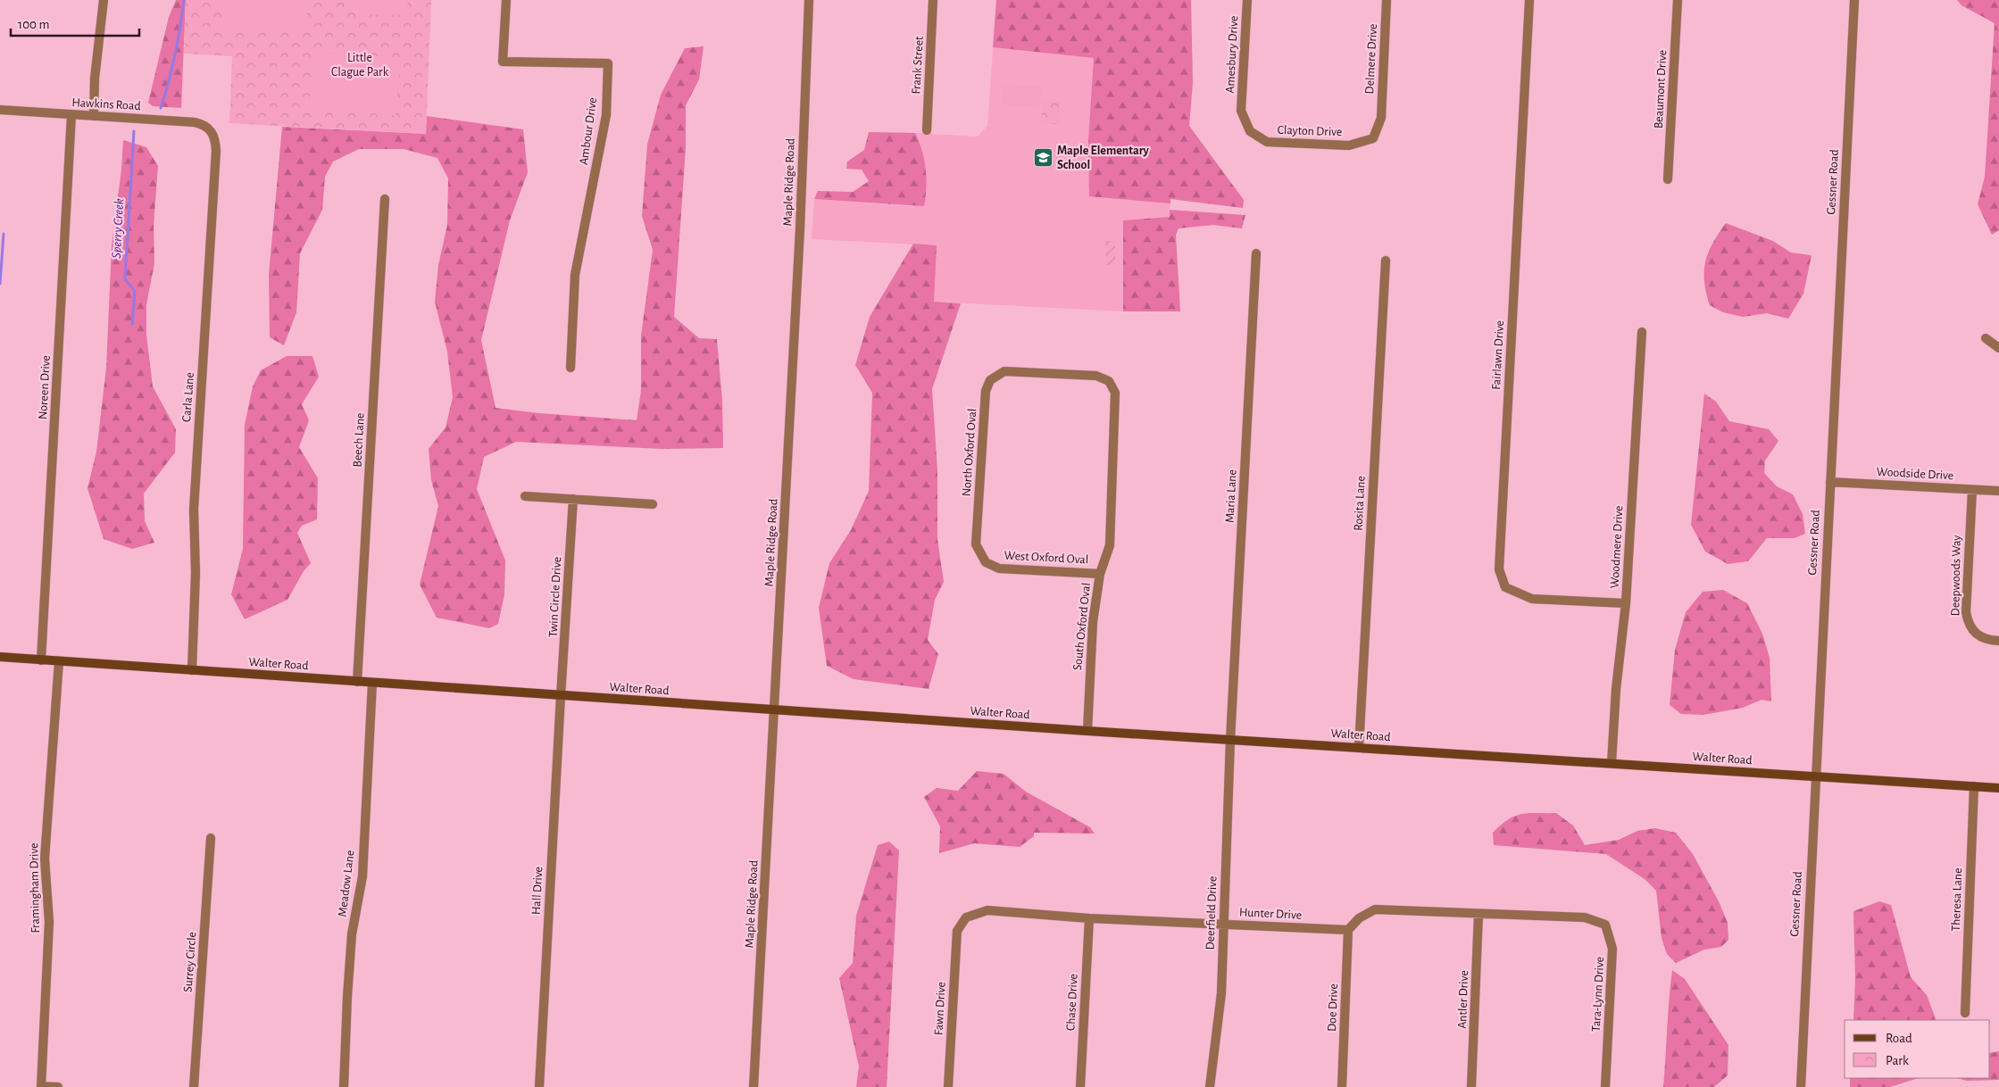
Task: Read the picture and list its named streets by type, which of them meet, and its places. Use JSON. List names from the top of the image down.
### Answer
{
  "streets": {
    "street": [
      "Amesbury Drive",
      "Delmere Drive",
      "Frank Street",
      "Beaumont Drive",
      "Hawkins Road",
      "Ambour Drive",
      "Clayton Drive",
      "Maple Ridge Road",
      "Gessner Road",
      "Fairlawn Drive",
      "Noreen Drive",
      "Carla Lane",
      "Beech Lane",
      "North Oxford Oval",
      "Woodside Drive",
      "Maria Lane",
      "Rosita Lane",
      "Woodmere Drive",
      "West Oxford Oval",
      "Deepwoods Way",
      "Twin Circle Drive",
      "South Oxford Oval",
      "Walter Road",
      "Meadow Lane",
      "Framingham Drive",
      "Hall Drive",
      "Theresa Lane",
      "Deerfield Drive",
      "Hunter Drive",
      "Surrey Circle",
      "Tara-Lynn Drive",
      "Antler Drive",
      "Chase Drive",
      "Doe Drive",
      "Fawn Drive"
    ]
  },
  "crossings": [
    ["Amesbury Drive", "Clayton Drive"],
    ["Delmere Drive", "Clayton Drive"],
    ["Hawkins Road", "Noreen Drive"],
    ["Hawkins Road", "Carla Lane"],
    ["Maple Ridge Road", "Walter Road"],
    ["Gessner Road", "Woodside Drive"],
    ["Gessner Road", "Walter Road"],
    ["Fairlawn Drive", "Woodmere Drive"],
    ["Noreen Drive", "Walter Road"],
    ["Carla Lane", "Walter Road"],
    ["Beech Lane", "Walter Road"],
    ["North Oxford Oval", "West Oxford Oval"],
    ["North Oxford Oval", "South Oxford Oval"],
    ["Woodside Drive", "Deepwoods Way"],
    ["Maria Lane", "Walter Road"],
    ["Maria Lane", "Deerfield Drive"],
    ["Rosita Lane", "Walter Road"],
    ["Woodmere Drive", "Walter Road"],
    ["West Oxford Oval", "South Oxford Oval"],
    ["Twin Circle Drive", "Walter Road"],
    ["Twin Circle Drive", "Hall Drive"],
    ["South Oxford Oval", "Walter Road"],
    ["Walter Road", "Meadow Lane"],
    ["Walter Road", "Framingham Drive"],
    ["Walter Road", "Hall Drive"],
    ["Walter Road", "Theresa Lane"],
    ["Walter Road", "Deerfield Drive"],
    ["Deerfield Drive", "Hunter Drive"],
    ["Hunter Drive", "Chase Drive"],
    ["Hunter Drive", "Doe Drive"],
    ["Hunter Drive", "Fawn Drive"],
    ["Tara-Lynn Drive", "Antler Drive"]
  ],
  "water": ["Sperry Creek"],
  "parks": ["Little Clague Park"],
  "places": {
    "school or university": ["Maple Elementary School"]
  },
  "legend": ["Road", "Park"],
  "scale_bar": "100 m"
}
